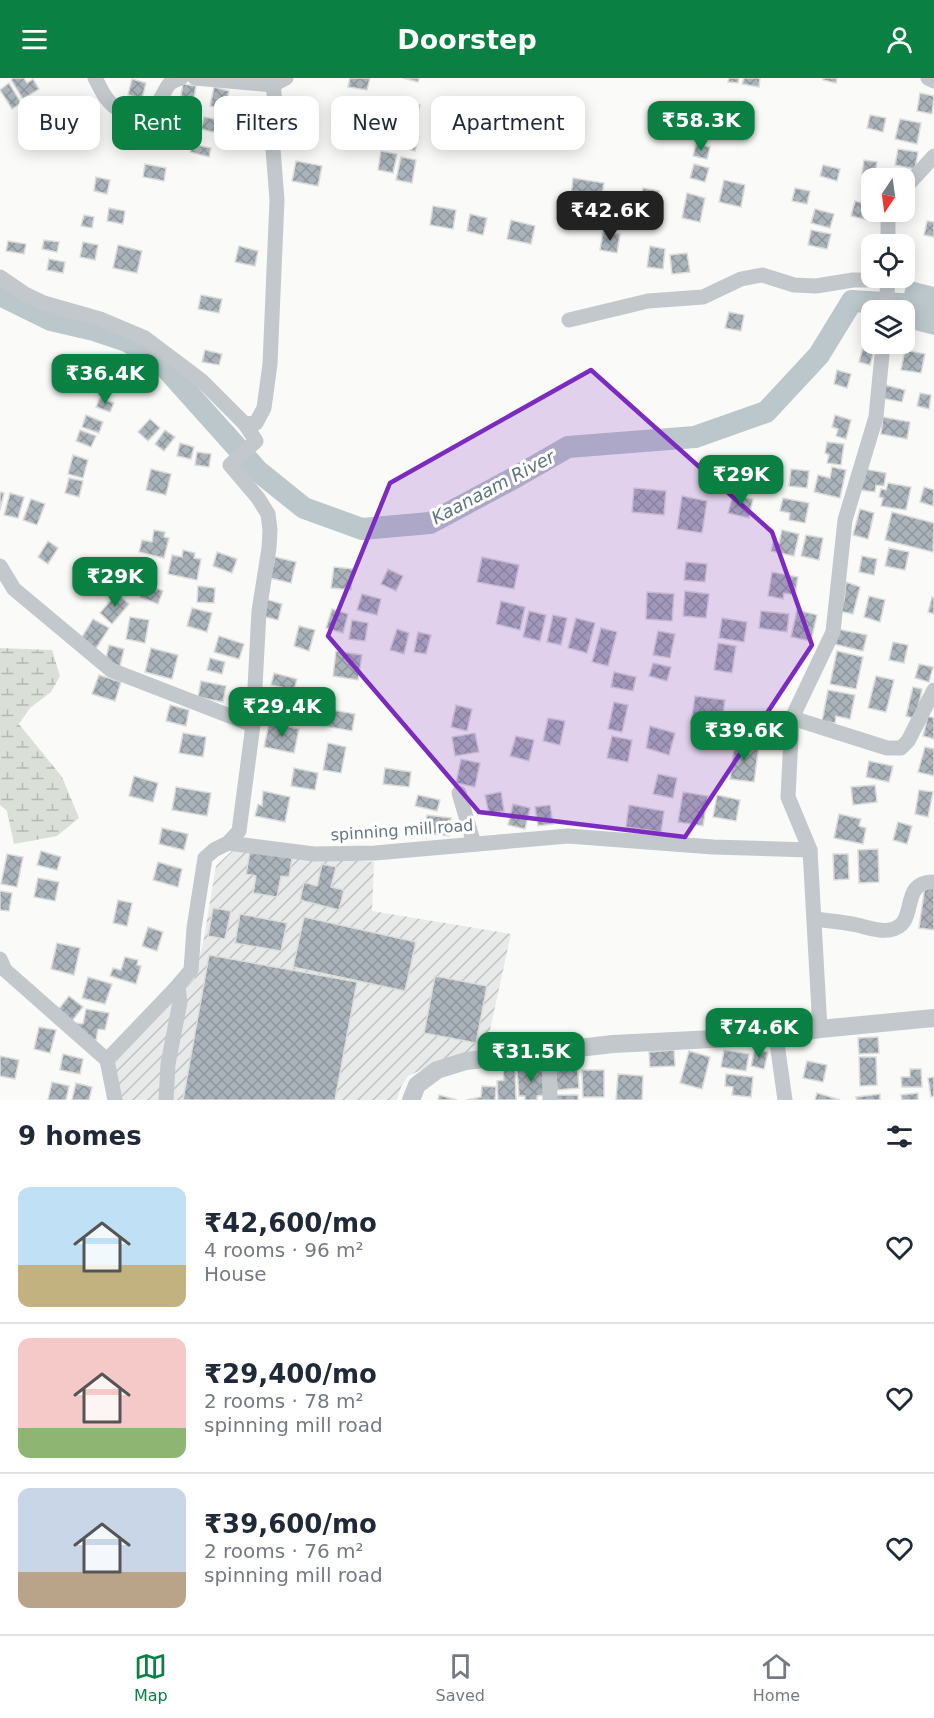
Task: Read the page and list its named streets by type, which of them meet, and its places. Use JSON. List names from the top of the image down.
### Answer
{
  "streets": {
    "street": ["spinning mill road"]
  },
  "water": ["Kaanaam River"],
  "north": "bottom",
  "page": {
    "header": "Doorstep",
    "chip": [
      "Buy",
      "Rent",
      "Filters",
      "New",
      "Apartment"
    ],
    "price": [
      "₹58.3K",
      "₹42.6K",
      "₹36.4K",
      "₹29K",
      "₹29K",
      "₹29.4K",
      "₹39.6K",
      "₹74.6K",
      "₹31.5K"
    ],
    "heading": "9 homes",
    "list": [
      {
        "name": "₹42,600/mo",
        "note": "4 rooms · 96 m² · House"
      },
      {
        "name": "₹29,400/mo",
        "note": "2 rooms · 78 m² · spinning mill road"
      },
      {
        "name": "₹39,600/mo",
        "note": "2 rooms · 76 m² · spinning mill road"
      }
    ],
    "tabs": ["Map", "Saved", "Home"]
  }
}
